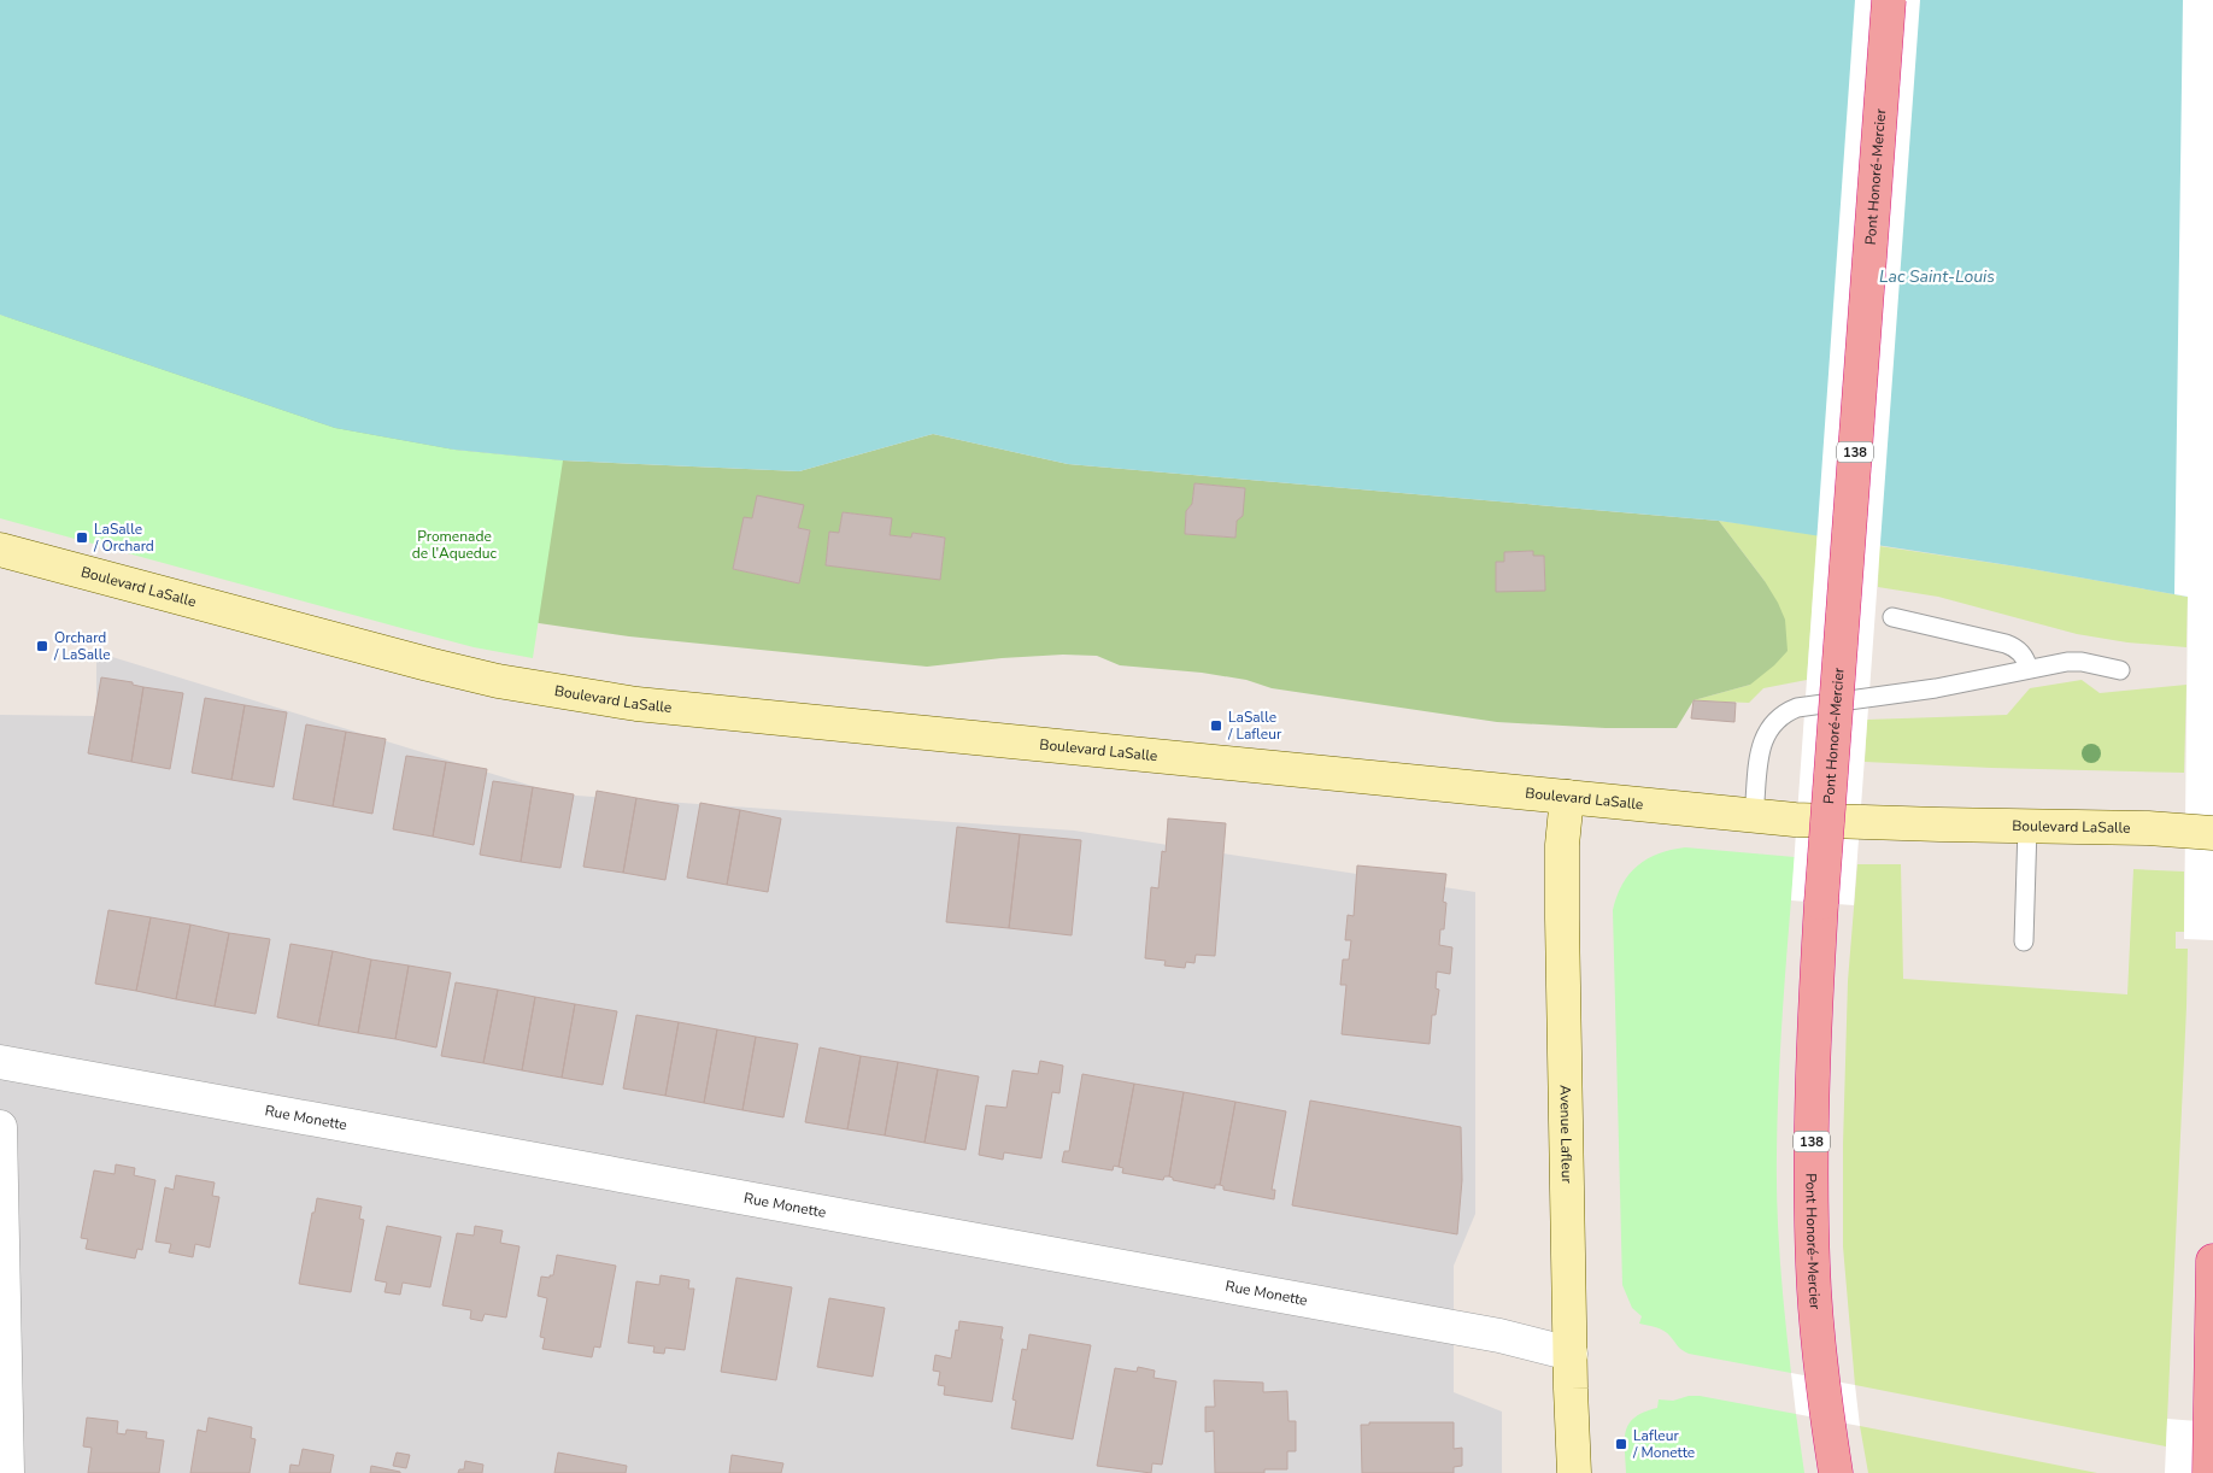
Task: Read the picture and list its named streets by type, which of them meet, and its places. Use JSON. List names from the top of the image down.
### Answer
{
  "streets": {
    "highway": ["Pont Honoré-Mercier", "138"],
    "main road": ["Boulevard LaSalle", "Avenue Lafleur"],
    "street": ["Rue Monette"]
  },
  "crossings": [
    ["Boulevard LaSalle", "Avenue Lafleur"],
    ["Rue Monette", "Avenue Lafleur"]
  ],
  "water": ["Lac Saint-Louis"],
  "parks": ["Promenade de l'Aqueduc"],
  "places": {
    "transit": [
      "LaSalle / Orchard",
      "Orchard / LaSalle",
      "LaSalle / Lafleur",
      "Lafleur / Monette"
    ]
  }
}
